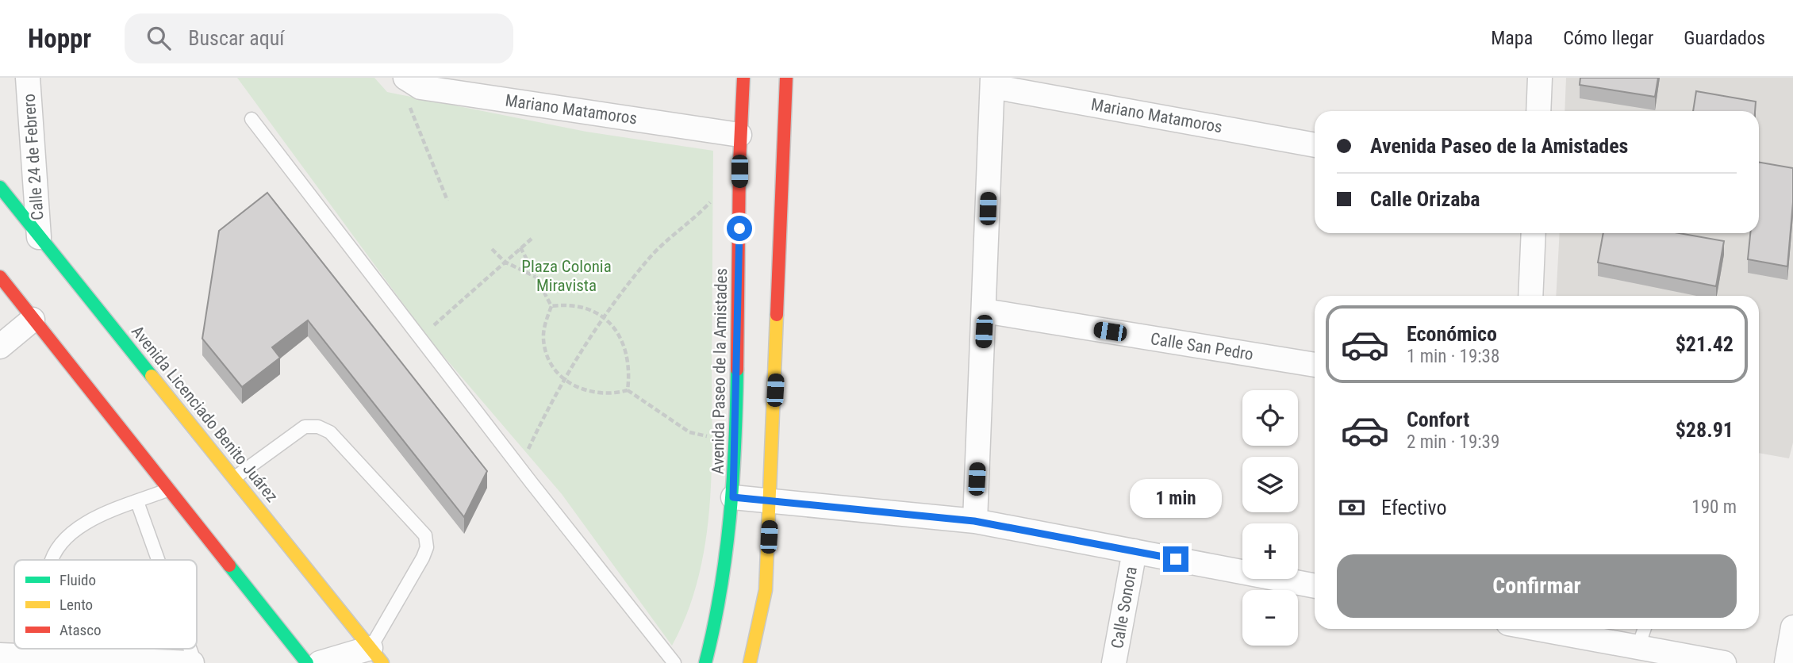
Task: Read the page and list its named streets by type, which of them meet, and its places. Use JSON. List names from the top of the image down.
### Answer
{
  "streets": {
    "street": [
      "Mariano Matamoros",
      "Calle 24 de Febrero",
      "Calle San Pedro",
      "Avenida Paseo de la Amistades",
      "Avenida Licenciado Benito Juárez",
      "Calle Sonora"
    ]
  },
  "crossings": [
    ["Mariano Matamoros", "Avenida Paseo de la Amistades"],
    ["Calle 24 de Febrero", "Avenida Licenciado Benito Juárez"]
  ],
  "parks": ["Plaza Colonia Miravista"],
  "legend": ["Fluido", "Lento", "Atasco"],
  "page": {
    "header": "Hoppr",
    "search": "Buscar aquí",
    "nav": ["Mapa", "Cómo llegar", "Guardados"],
    "banner": ["Avenida Paseo de la Amistades", "Calle Orizaba"],
    "list": [
      {
        "name": "Económico",
        "note": "1 min · 19:38",
        "value": "$21.42"
      },
      {
        "name": "Confort",
        "note": "2 min · 19:39",
        "value": "$28.91"
      }
    ],
    "map_buttons": ["+", "−"],
    "pay": ["Efectivo", "190 m"],
    "bubble": "1 min",
    "buttons": "Confirmar"
  }
}
